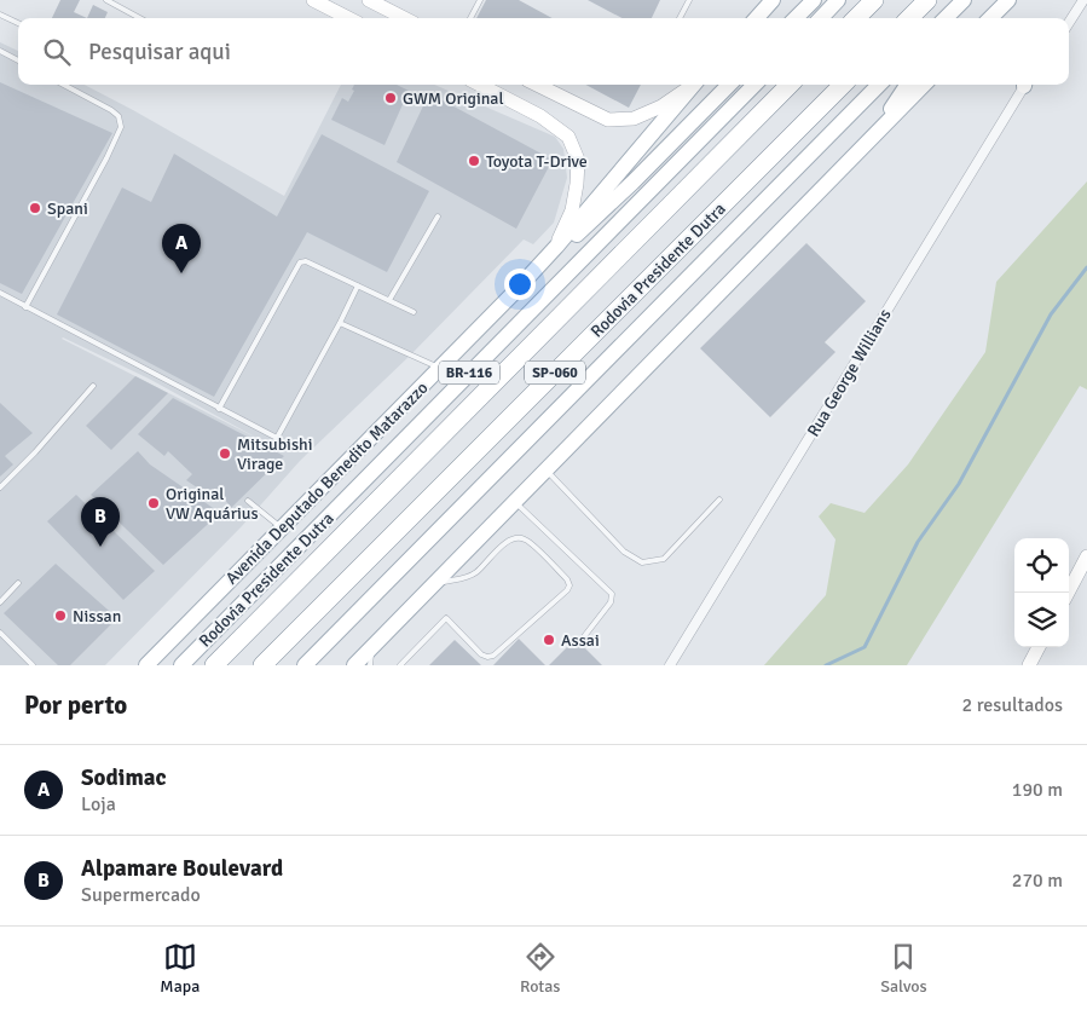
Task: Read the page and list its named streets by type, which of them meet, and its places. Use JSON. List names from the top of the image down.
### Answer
{
  "streets": {
    "highway": ["Rodovia Presidente Dutra", "SP-060"],
    "main road": ["BR-116", "Avenida Deputado Benedito Matarazzo"],
    "street": ["Rua George Willians"]
  },
  "places": [
    "GWM Original",
    "Toyota T-Drive",
    "Spani",
    "Mitsubishi Virage",
    "Original VW Aquárius",
    "Nissan",
    "Assai"
  ],
  "page": {
    "search": "Pesquisar aqui",
    "pins": ["A", "B"],
    "heading": ["Por perto", "2 resultados"],
    "list": [
      {
        "mark": "A",
        "name": "Sodimac",
        "note": "Loja",
        "value": "190 m"
      },
      {
        "mark": "B",
        "name": "Alpamare Boulevard",
        "note": "Supermercado",
        "value": "270 m"
      }
    ],
    "nav": ["Mapa", "Rotas", "Salvos"]
  }
}
